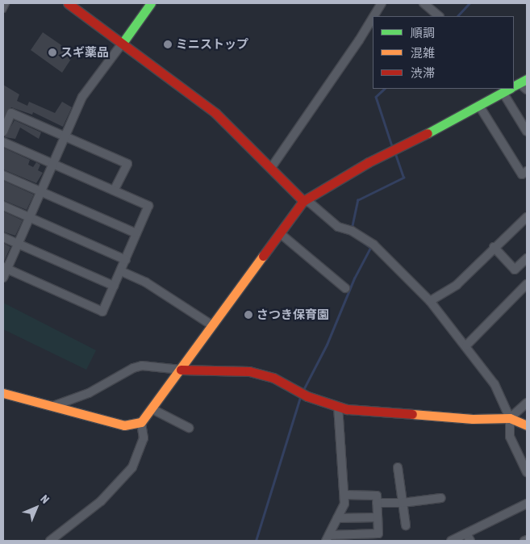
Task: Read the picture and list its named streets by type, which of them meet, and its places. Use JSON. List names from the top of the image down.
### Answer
{
  "places": ["ミニストップ", "スギ薬品", "さつき保育園"],
  "legend": ["順調", "混雑", "渋滞"],
  "north": "top right"
}
